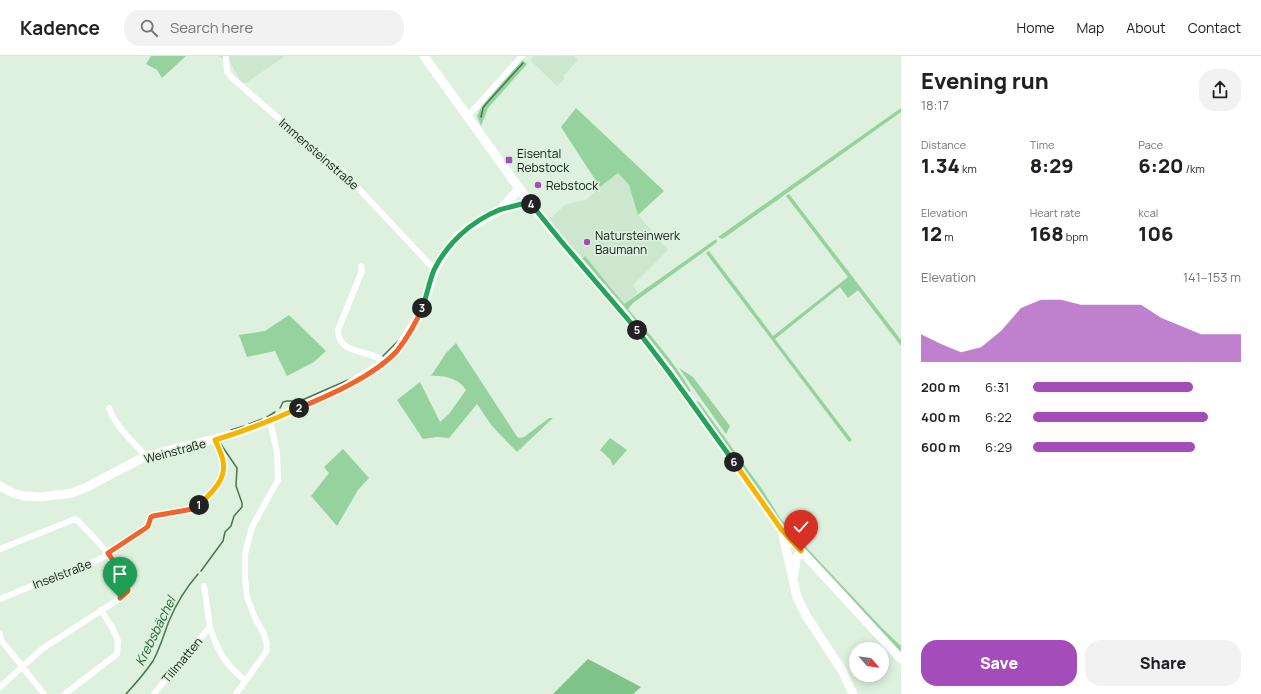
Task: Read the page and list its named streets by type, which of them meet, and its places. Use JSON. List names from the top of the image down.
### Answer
{
  "streets": {
    "main road": ["Weinstraße"],
    "street": ["Immensteinstraße", "Inselstraße", "Tillmatten"]
  },
  "crossings": [
    ["Immensteinstraße", "Weinstraße"],
    ["Weinstraße", "Inselstraße"]
  ],
  "water": ["Krebsbächel"],
  "places": {
    "transit": ["Eisental Rebstock"],
    "other": ["Rebstock", "Natursteinwerk Baumann"]
  },
  "north": "bottom right",
  "page": {
    "header": "Kadence",
    "search": "Search here",
    "nav": [
      "Home",
      "Map",
      "About",
      "Contact"
    ],
    "heading": ["Evening run", "18:17"],
    "stats": [
      ["Distance", "1.34 km"],
      ["Time", "8:29"],
      ["Pace", "6:20 /km"],
      ["Elevation", "12 m"],
      ["Heart rate", "168 bpm"],
      ["kcal", "106"]
    ],
    "pins": [
      "4",
      "3",
      "5",
      "2",
      "6",
      "1"
    ],
    "chart": ["Elevation", "141–153 m"],
    "list": [
      {
        "name": "200 m",
        "note": "6:31"
      },
      {
        "name": "400 m",
        "note": "6:22"
      },
      {
        "name": "600 m",
        "note": "6:29"
      }
    ],
    "buttons": ["Save", "Share"]
  }
}
